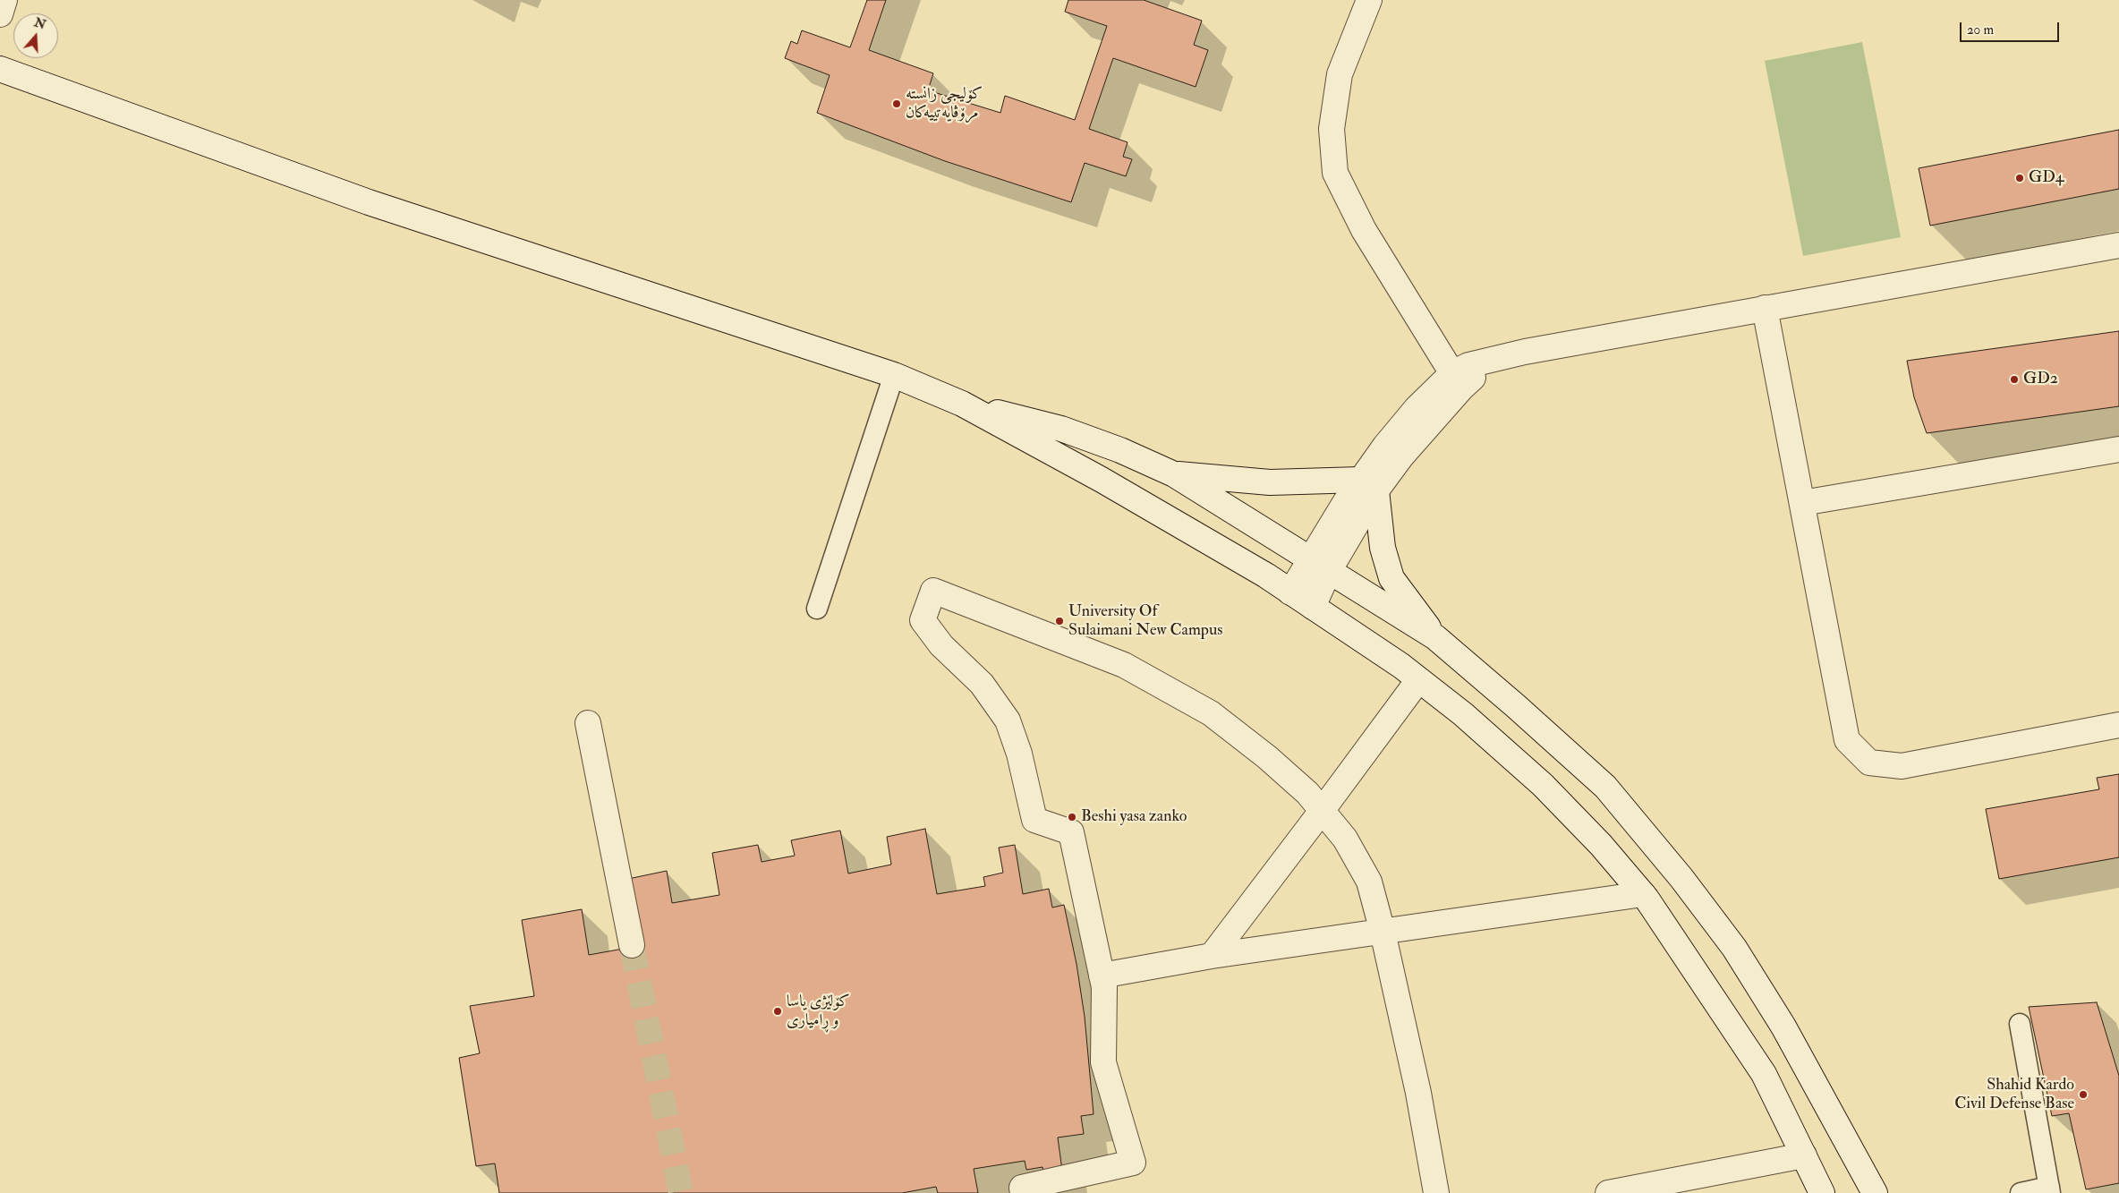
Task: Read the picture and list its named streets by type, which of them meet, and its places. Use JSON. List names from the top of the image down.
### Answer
{
  "places": [
    "کۆلیجی زانستە مرۆڤایەتییەکان",
    "GD4",
    "GD2",
    "University Of Sulaimani New Campus",
    "Beshi yasa zanko",
    "کۆلێژی یاسا و ڕامیاری",
    "Shahid Kardo Civil Defense Base"
  ],
  "scale_bar": "20 m",
  "north": "top"
}
